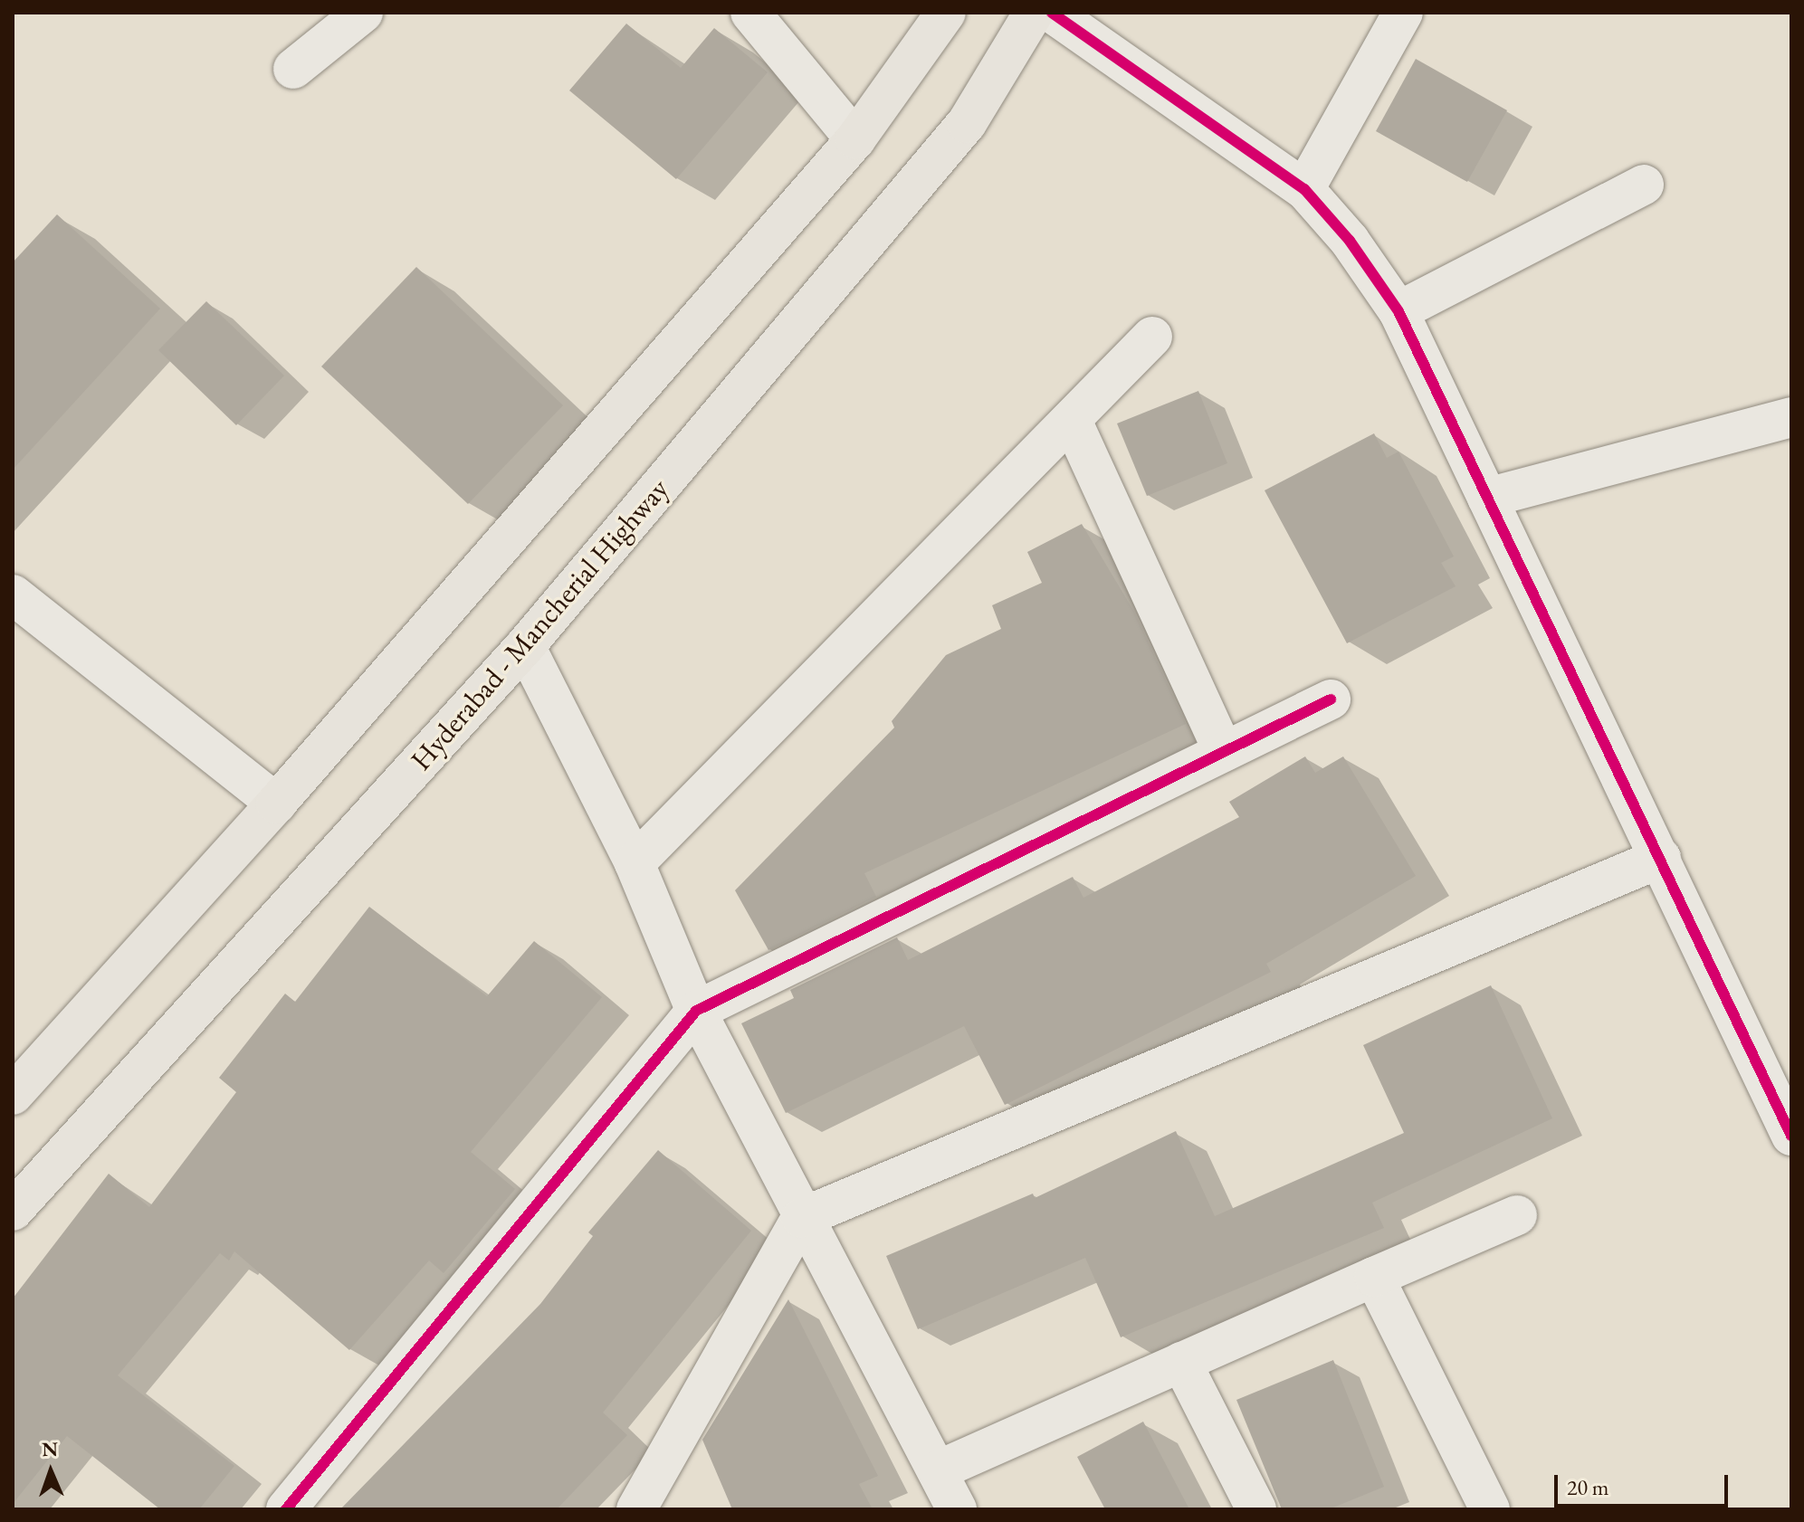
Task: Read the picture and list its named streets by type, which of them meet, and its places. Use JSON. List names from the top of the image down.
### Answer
{
  "streets": {
    "main road": ["Hyderabad - Mancherial Highway"]
  },
  "scale_bar": "20 m",
  "north": "top"
}
